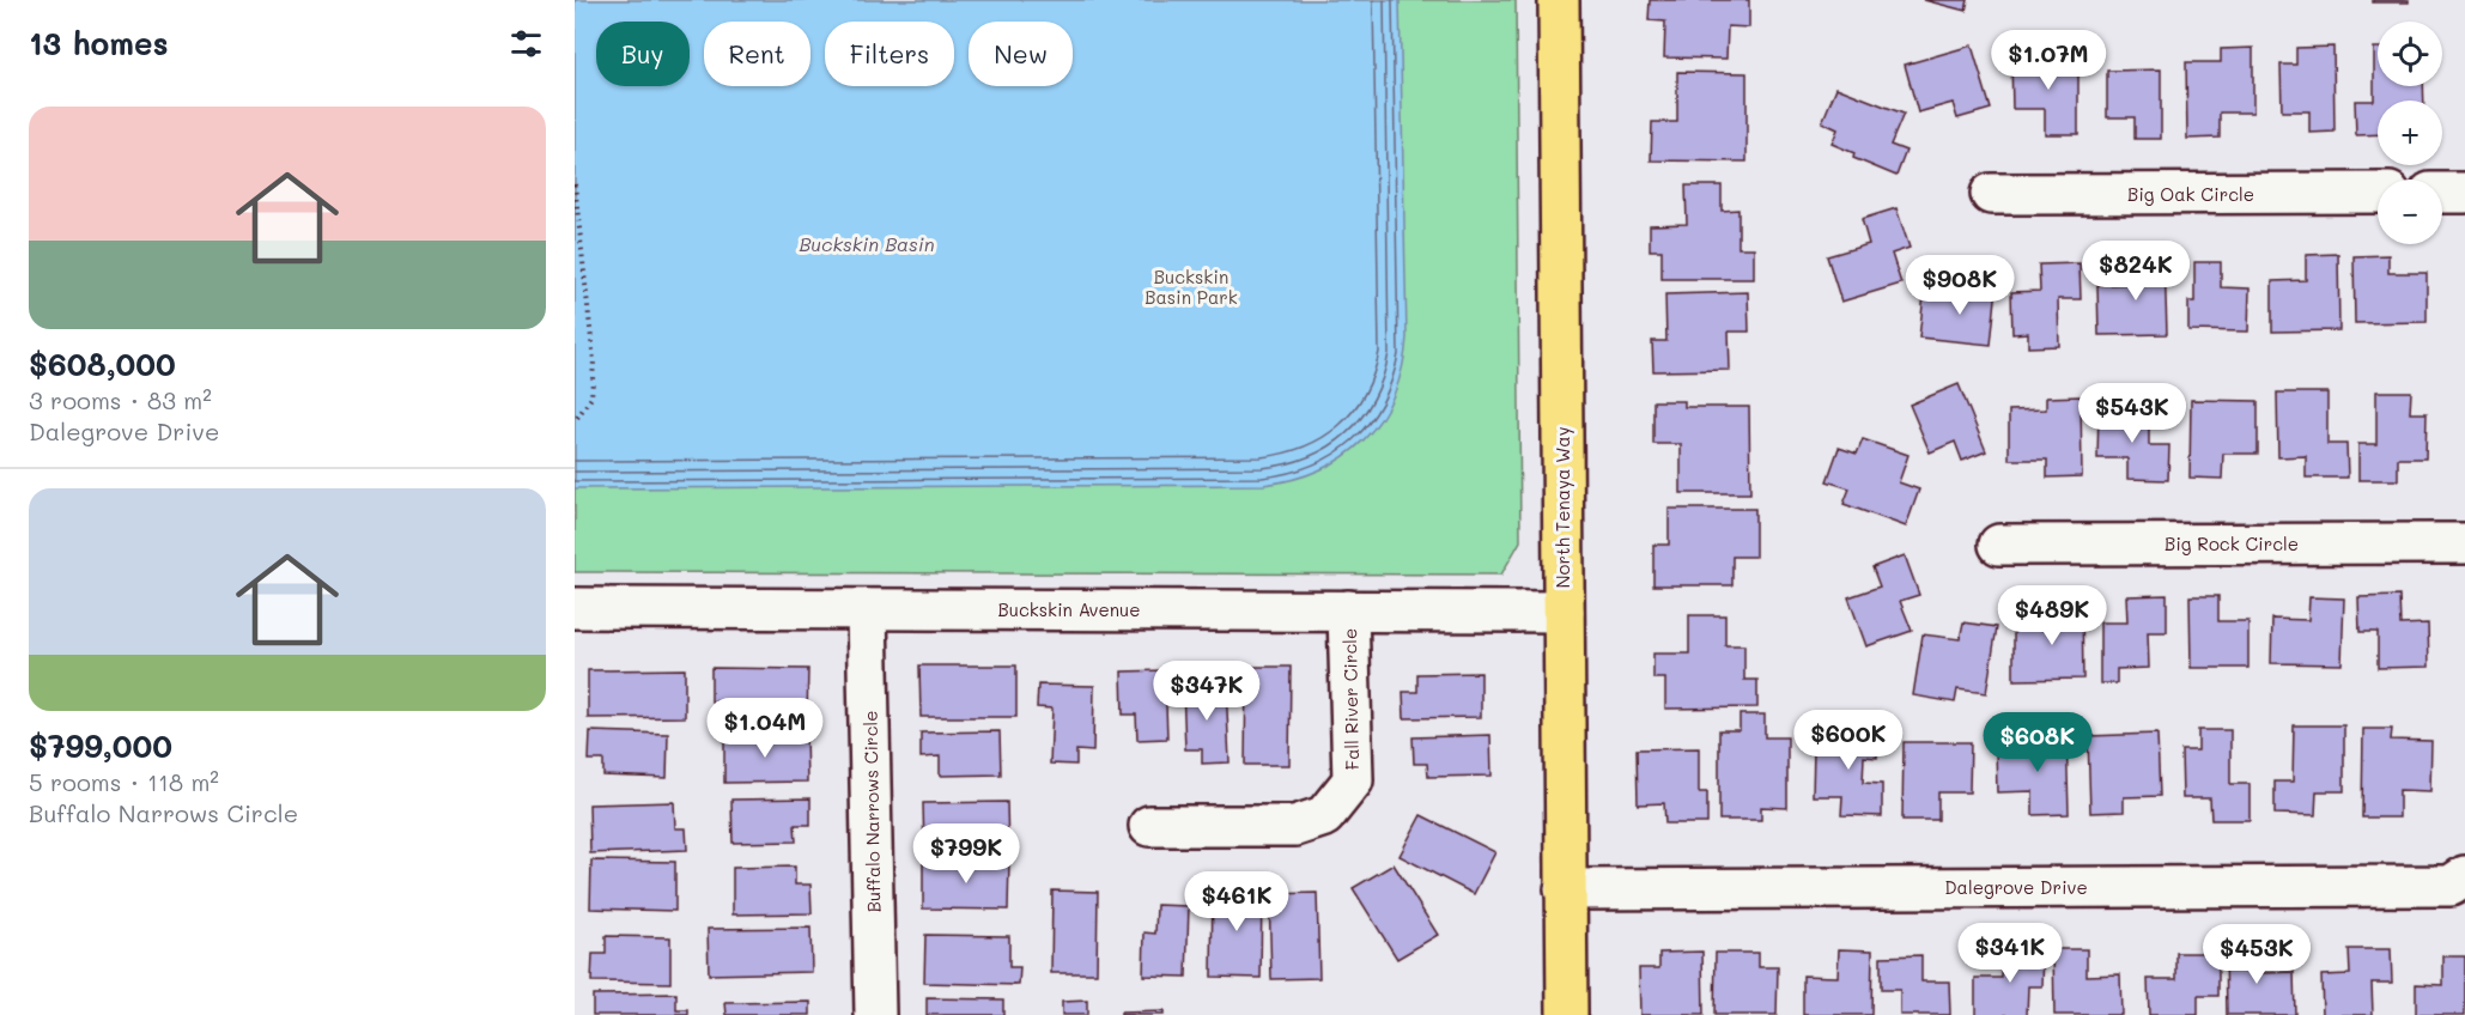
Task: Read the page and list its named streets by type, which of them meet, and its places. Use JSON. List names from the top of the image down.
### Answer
{
  "streets": {
    "main road": ["North Tenaya Way"],
    "street": [
      "Big Oak Circle",
      "Big Rock Circle",
      "Buckskin Avenue",
      "Fall River Circle",
      "Buffalo Narrows Circle",
      "Dalegrove Drive"
    ]
  },
  "crossings": [
    ["North Tenaya Way", "Buckskin Avenue"],
    ["North Tenaya Way", "Dalegrove Drive"],
    ["Buckskin Avenue", "Fall River Circle"],
    ["Buckskin Avenue", "Buffalo Narrows Circle"]
  ],
  "water": ["Buckskin Basin"],
  "parks": ["Buckskin Basin Park"],
  "page": {
    "heading": "13 homes",
    "map_buttons": ["+", "−"],
    "chip": [
      "Buy",
      "Rent",
      "Filters",
      "New"
    ],
    "price": [
      "$1.07M",
      "$824K",
      "$908K",
      "$543K",
      "$489K",
      "$347K",
      "$1.04M",
      "$600K",
      "$608K",
      "$799K",
      "$461K",
      "$341K",
      "$453K"
    ],
    "list": [
      {
        "name": "$608,000",
        "note": "3 rooms · 83 m² · Dalegrove Drive"
      },
      {
        "name": "$799,000",
        "note": "5 rooms · 118 m² · Buffalo Narrows Circle"
      }
    ]
  }
}
